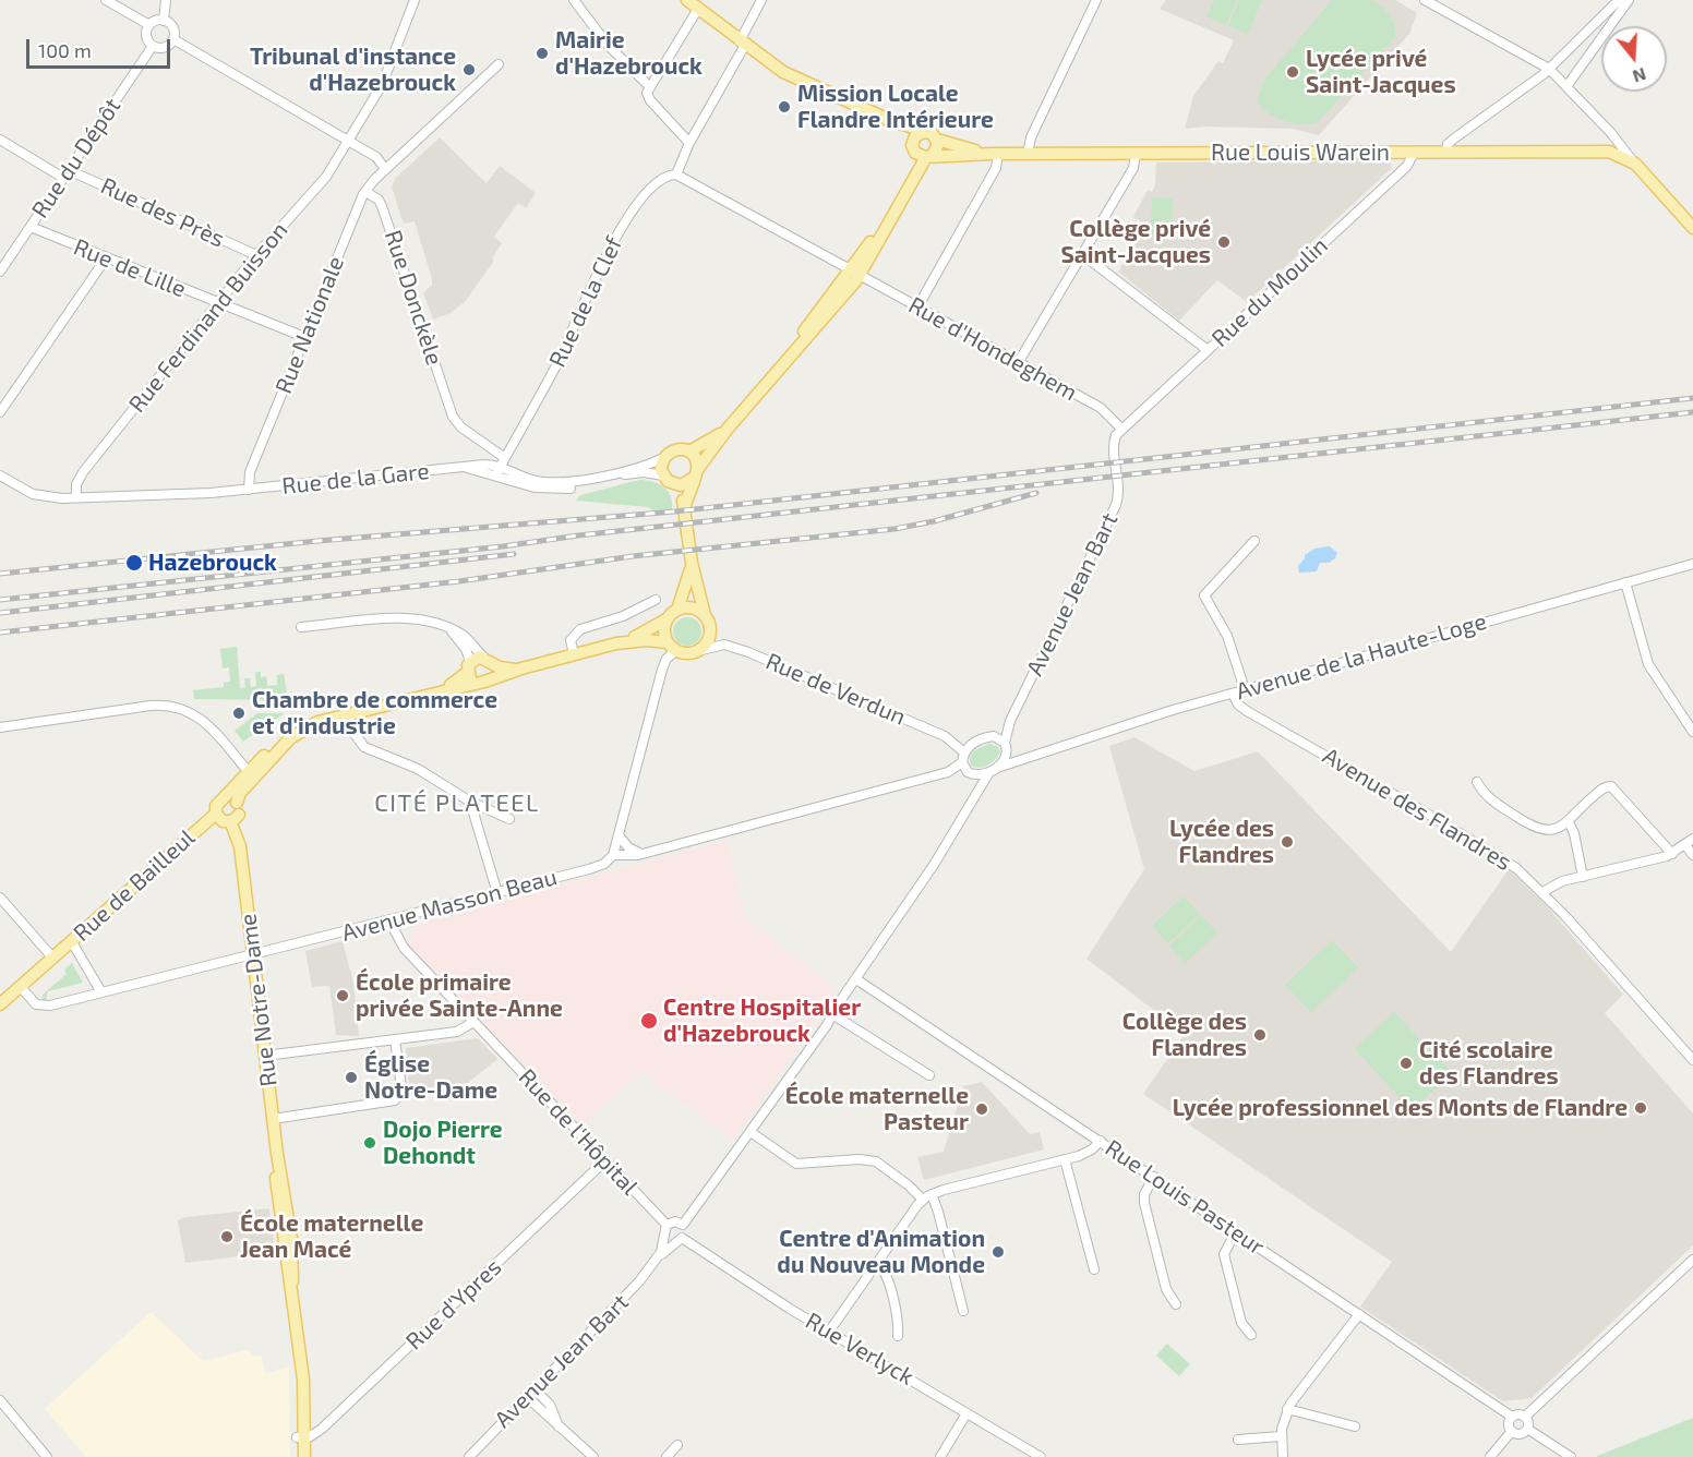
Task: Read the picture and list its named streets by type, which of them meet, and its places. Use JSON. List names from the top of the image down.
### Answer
{
  "streets": {
    "main road": ["Rue Louis Warein", "Rue de Bailleul", "Rue Notre-Dame"],
    "street": [
      "Rue du Dépôt",
      "Rue des Près",
      "Rue de Lille",
      "Rue du Moulin",
      "Rue Donckèle",
      "Rue de la Clef",
      "Rue Ferdinand Buisson",
      "Rue Nationale",
      "Rue d'Hondeghem",
      "Rue de la Gare",
      "Avenue Jean Bart",
      "Avenue de la Haute-Loge",
      "Rue de Verdun",
      "Avenue des Flandres",
      "Avenue Masson Beau",
      "Rue de l'Hôpital",
      "Rue Louis Pasteur",
      "Rue d'Ypres",
      "Rue Verlyck"
    ]
  },
  "crossings": [
    ["Rue Louis Warein", "Rue du Moulin"],
    ["Rue du Dépôt", "Rue des Près"],
    ["Rue du Dépôt", "Rue de Lille"],
    ["Rue des Près", "Rue Ferdinand Buisson"],
    ["Rue de Lille", "Rue Ferdinand Buisson"],
    ["Rue de Lille", "Rue Nationale"],
    ["Rue du Moulin", "Rue d'Hondeghem"],
    ["Rue du Moulin", "Avenue Jean Bart"],
    ["Rue Donckèle", "Rue de la Clef"],
    ["Rue Donckèle", "Rue Nationale"],
    ["Rue Donckèle", "Rue de la Gare"],
    ["Rue de la Clef", "Rue d'Hondeghem"],
    ["Rue de la Clef", "Rue de la Gare"],
    ["Rue Ferdinand Buisson", "Rue de la Gare"],
    ["Rue Nationale", "Rue de la Gare"],
    ["Rue d'Hondeghem", "Avenue Jean Bart"],
    ["Avenue Jean Bart", "Avenue de la Haute-Loge"],
    ["Avenue Jean Bart", "Rue de Verdun"],
    ["Avenue Jean Bart", "Avenue Masson Beau"],
    ["Avenue Jean Bart", "Rue de l'Hôpital"],
    ["Avenue Jean Bart", "Rue Verlyck"],
    ["Avenue de la Haute-Loge", "Rue de Verdun"],
    ["Avenue de la Haute-Loge", "Avenue des Flandres"],
    ["Avenue de la Haute-Loge", "Avenue Masson Beau"],
    ["Rue de Verdun", "Avenue Masson Beau"],
    ["Rue de Bailleul", "Avenue Masson Beau"],
    ["Rue de Bailleul", "Rue Notre-Dame"],
    ["Avenue Masson Beau", "Rue Notre-Dame"],
    ["Avenue Masson Beau", "Rue de l'Hôpital"],
    ["Rue Notre-Dame", "Rue d'Ypres"],
    ["Rue de l'Hôpital", "Rue d'Ypres"],
    ["Rue de l'Hôpital", "Rue Verlyck"]
  ],
  "districts": ["CITÉ PLATEEL"],
  "places": [
    "Mairie d'Hazebrouck",
    "Tribunal d'instance d'Hazebrouck",
    "Lycée privé Saint-Jacques",
    "Mission Locale Flandre Intérieure",
    "Collège privé Saint-Jacques",
    "Hazebrouck",
    "Chambre de commerce et d'industrie",
    "Lycée des Flandres",
    "École primaire privée Sainte-Anne",
    "Centre Hospitalier d'Hazebrouck",
    "Collège des Flandres",
    "Cité scolaire des Flandres",
    "Église Notre-Dame",
    "Lycée professionnel des Monts de Flandre",
    "École maternelle Pasteur",
    "Dojo Pierre Dehondt",
    "École maternelle Jean Macé",
    "Centre d'Animation du Nouveau Monde"
  ],
  "scale_bar": "100 m",
  "north": "bottom"
}
